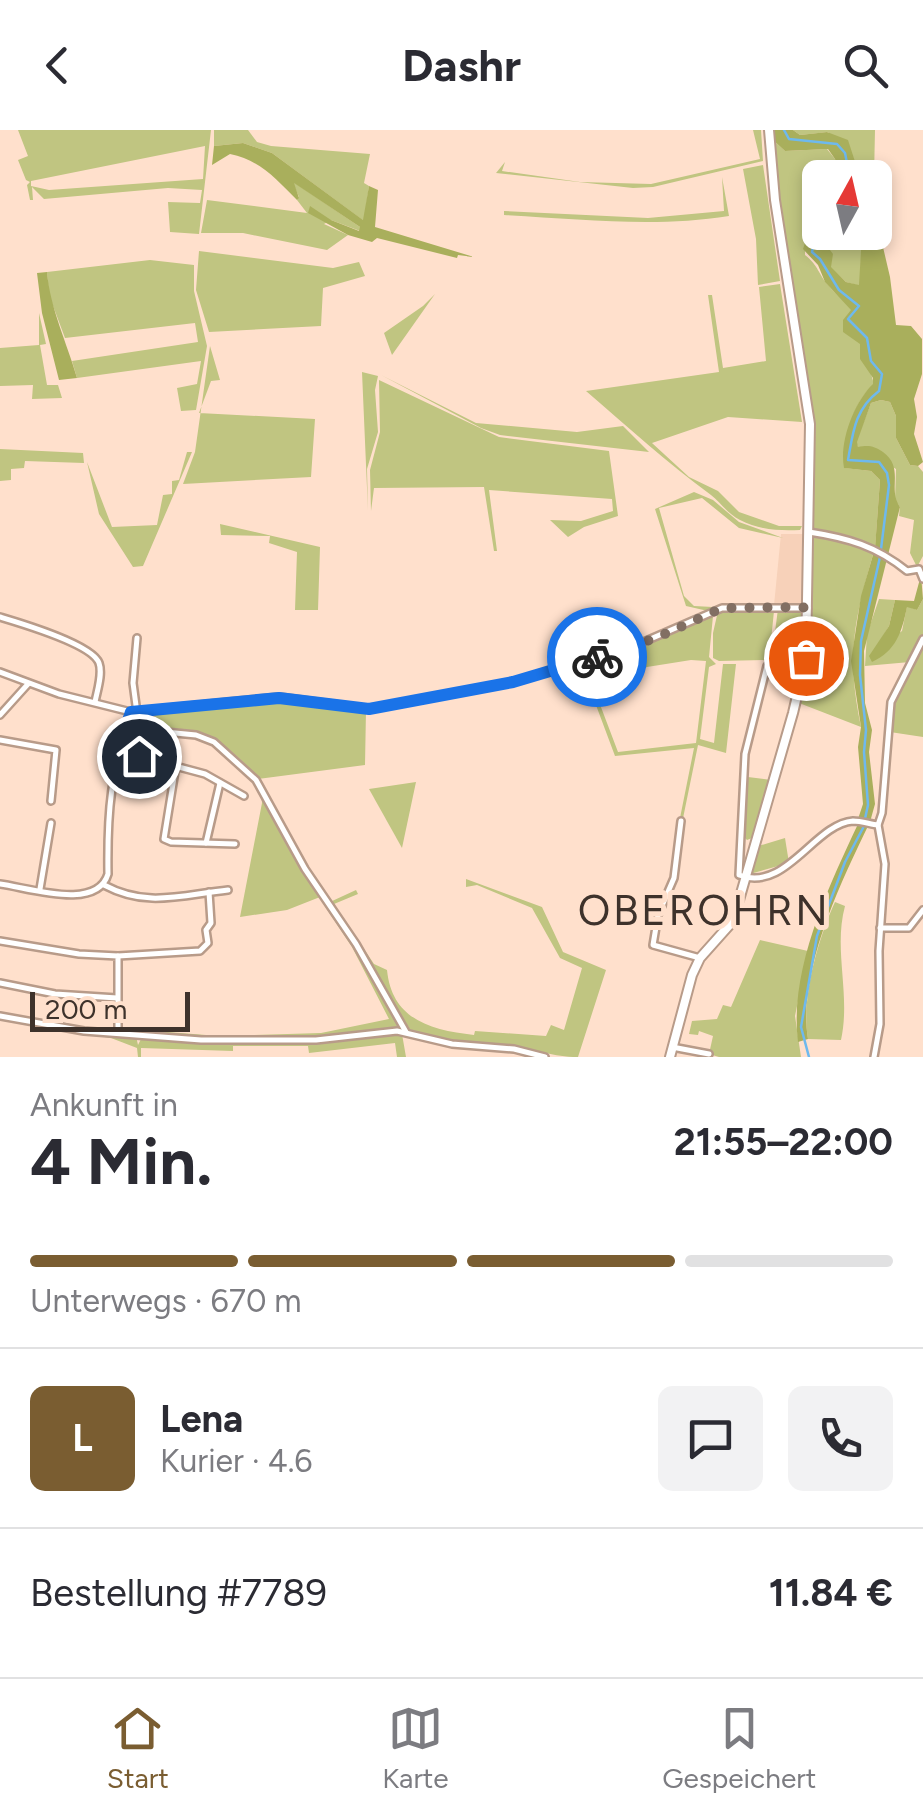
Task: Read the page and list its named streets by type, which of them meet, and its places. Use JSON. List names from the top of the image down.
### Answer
{
  "districts": ["OBEROHRN"],
  "scale_bar": "200 m",
  "north": "top",
  "page": {
    "header": "Dashr",
    "scale": "200 m",
    "heading": ["4 Min.", "Ankunft in", "21:55–22:00"],
    "panel": [
      "Lena",
      "Kurier · 4.6",
      "Bestellung #7789",
      "11.84 €"
    ],
    "bar": "Unterwegs · 670 m",
    "round": "L",
    "tabs": ["Start", "Karte", "Gespeichert"]
  }
}
